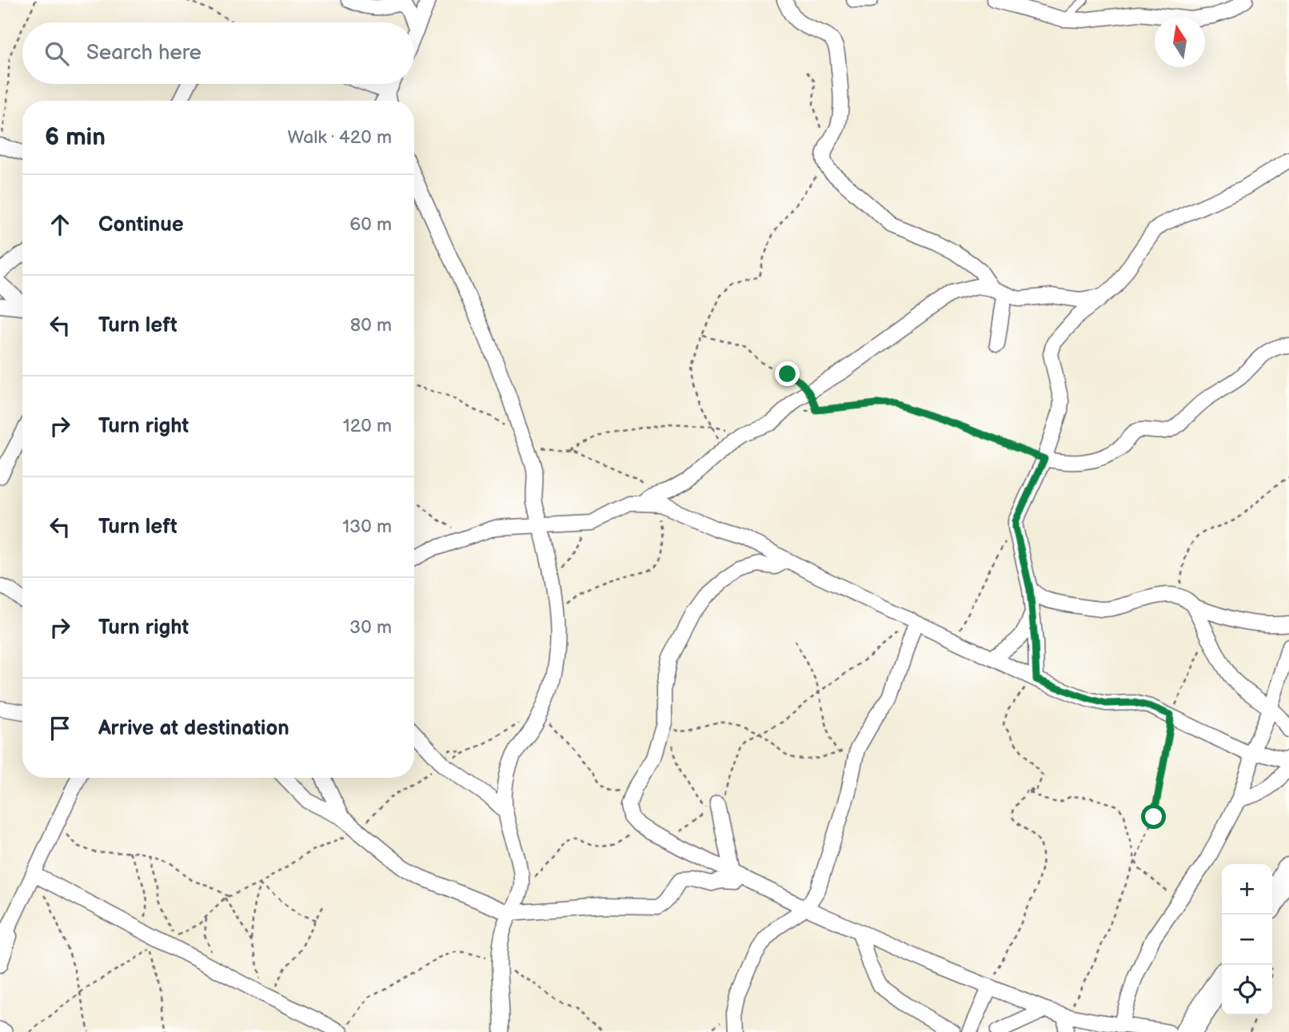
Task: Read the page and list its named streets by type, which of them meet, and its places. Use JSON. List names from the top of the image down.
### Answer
{
  "north": "top",
  "page": {
    "search": "Search here",
    "heading": ["6 min", "Walk · 420 m"],
    "list": [
      ["Continue", "60 m"],
      ["Turn left", "80 m"],
      ["Turn right", "120 m"],
      ["Turn left", "130 m"],
      ["Turn right", "30 m"],
      "Arrive at destination"
    ],
    "map_buttons": ["+", "−"]
  }
}
